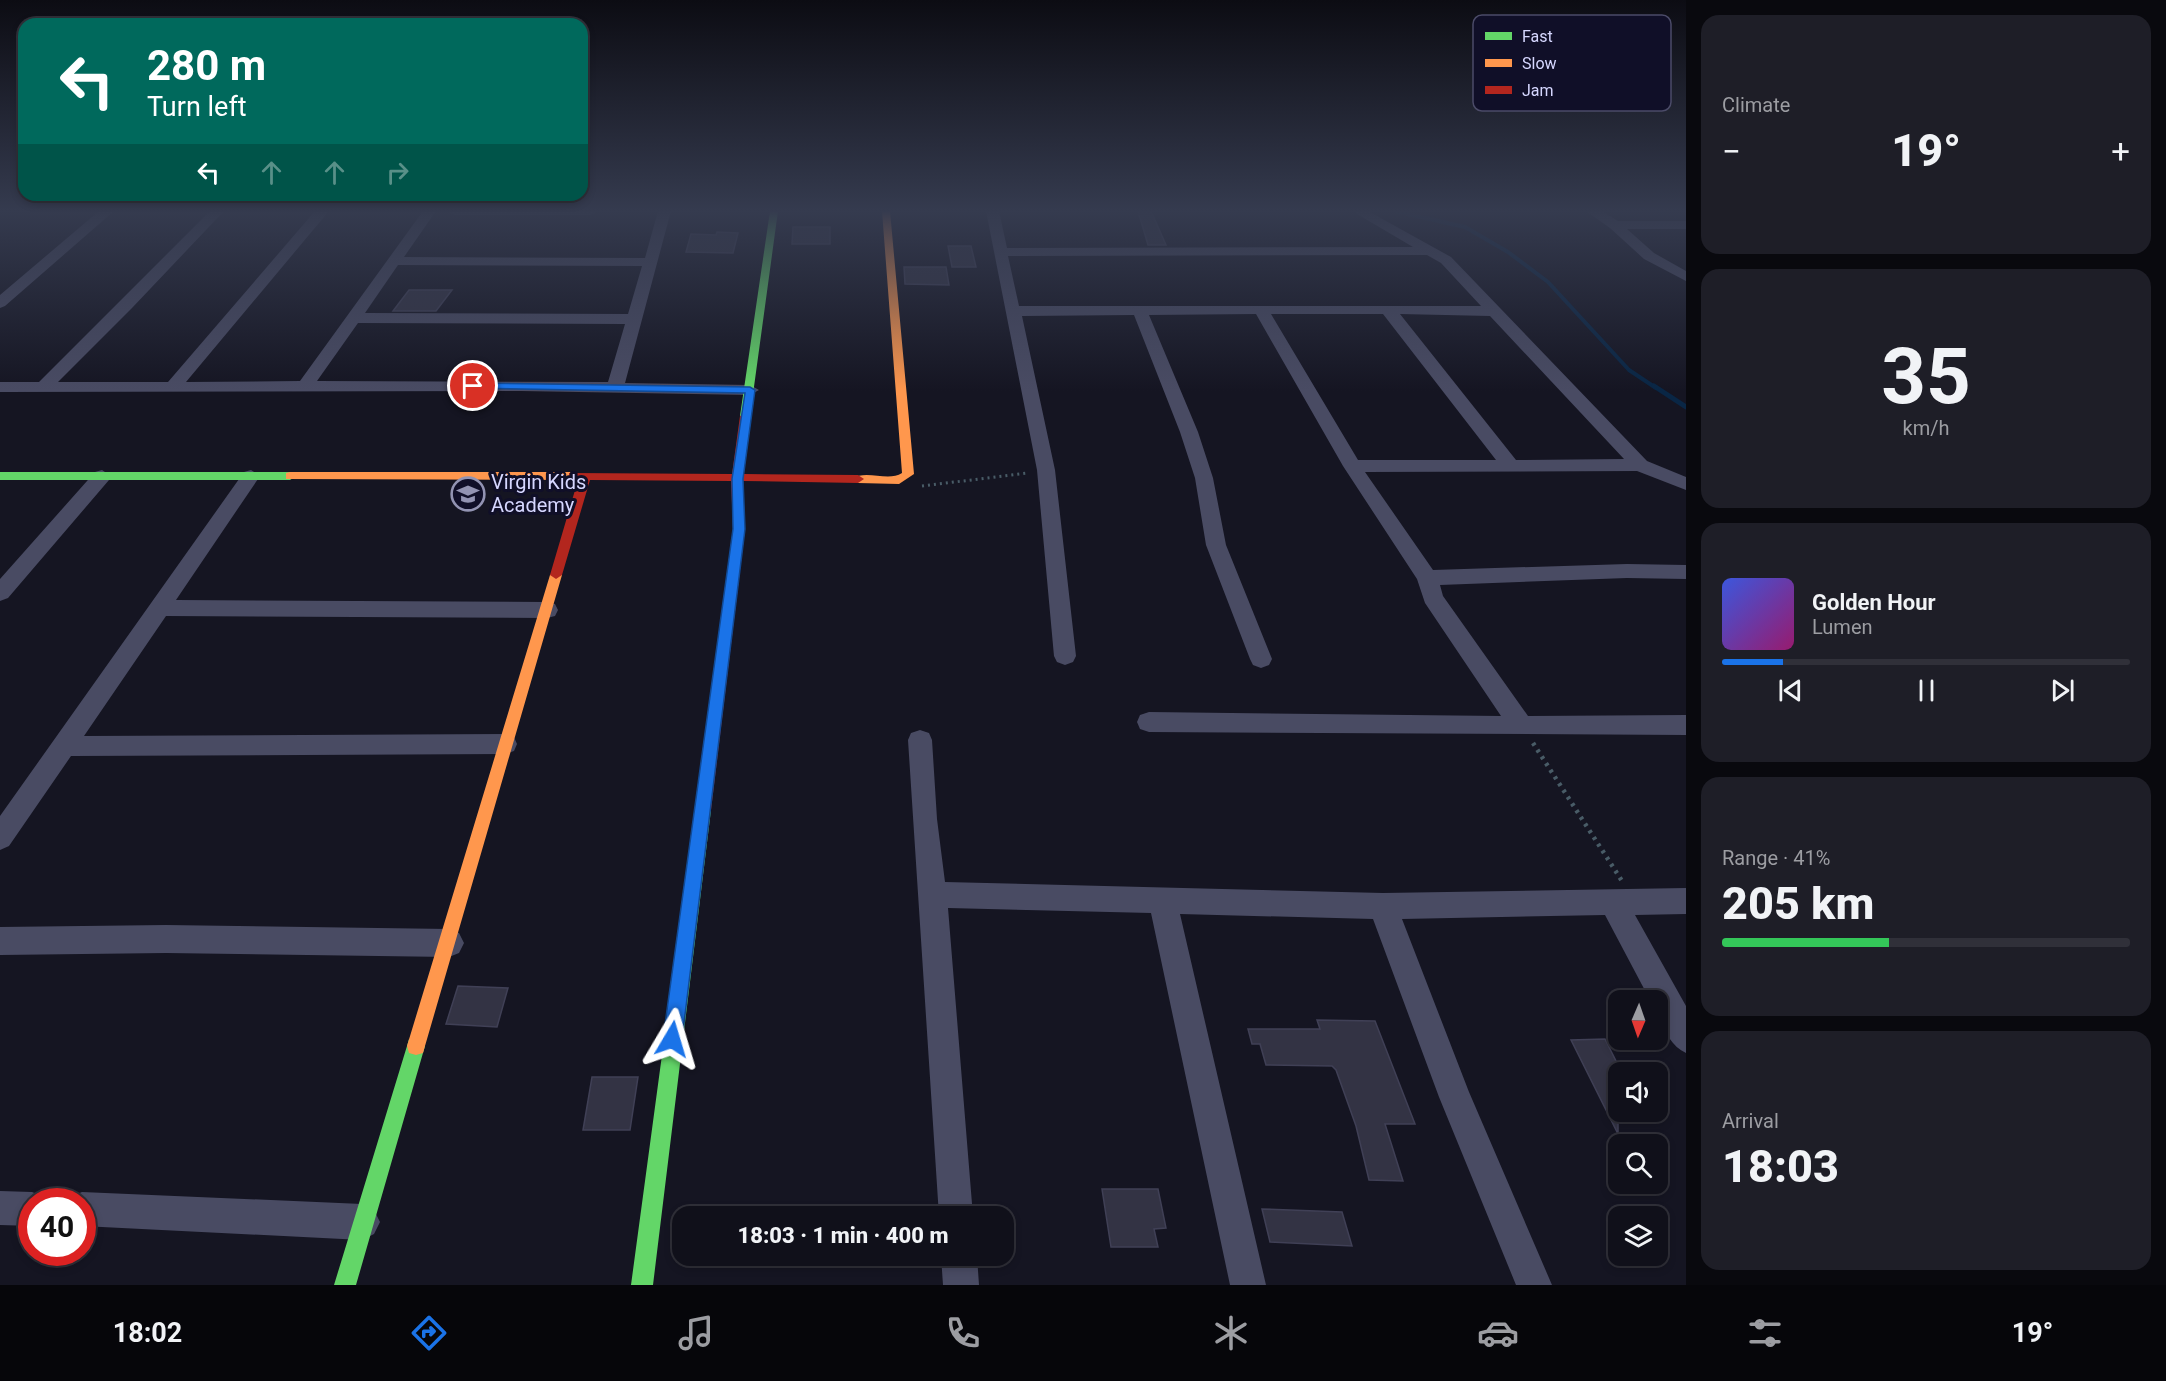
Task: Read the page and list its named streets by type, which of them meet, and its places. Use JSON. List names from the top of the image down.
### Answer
{
  "places": {
    "school or university": ["Virgin Kids Academy"]
  },
  "legend": ["Fast", "Slow", "Jam"],
  "north": "bottom",
  "page": {
    "tile": [
      "Climate",
      ["35", "km/h"],
      ["Range · 41%", "205 km"],
      ["Arrival", "18:03"]
    ],
    "turn": ["280 m", "Turn left"],
    "heat": ["−", "19°", "+"],
    "song": ["Golden Hour", "Lumen"],
    "limit": "40",
    "trip": "18:03 · 1 min · 400 m",
    "tabs": ["18:02", "19°"]
  }
}
